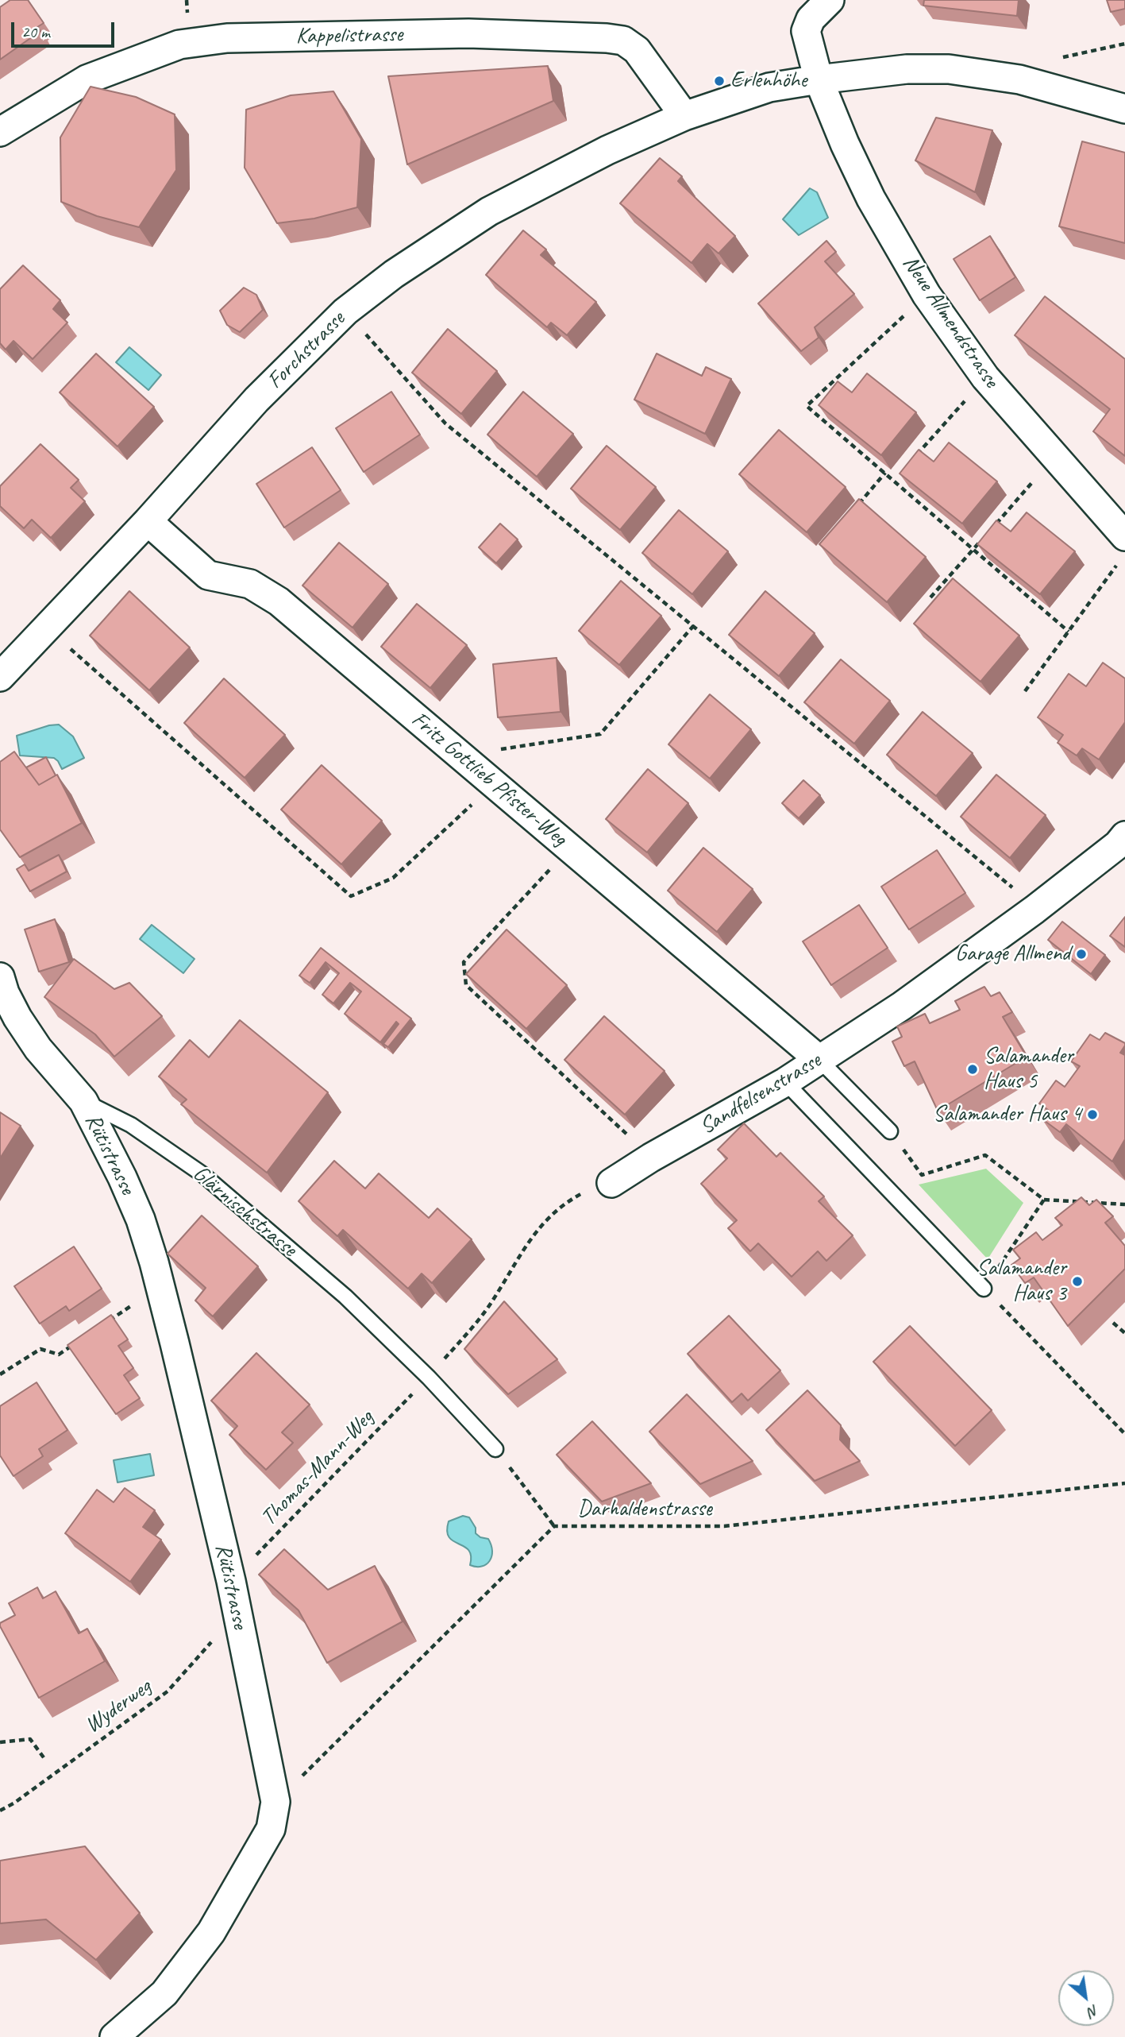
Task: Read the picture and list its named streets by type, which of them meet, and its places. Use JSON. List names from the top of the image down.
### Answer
{
  "streets": {
    "street": [
      "Kappelistrasse",
      "Neue Allmendstrasse",
      "Forchstrasse",
      "Fritz Gottlieb Pfister-Weg",
      "Sandfelsenstrasse",
      "Rütistrasse",
      "Glärnischstrasse"
    ],
    "path": ["Thomas-Mann-Weg", "Darhaldenstrasse", "Wyderweg"]
  },
  "crossings": [
    ["Kappelistrasse", "Forchstrasse"],
    ["Neue Allmendstrasse", "Forchstrasse"],
    ["Forchstrasse", "Fritz Gottlieb Pfister-Weg"],
    ["Fritz Gottlieb Pfister-Weg", "Sandfelsenstrasse"],
    ["Rütistrasse", "Glärnischstrasse"],
    ["Rütistrasse", "Thomas-Mann-Weg"],
    ["Rütistrasse", "Darhaldenstrasse"],
    ["Rütistrasse", "Wyderweg"],
    ["Glärnischstrasse", "Thomas-Mann-Weg"]
  ],
  "places": [
    "Erlenhöhe",
    "Garage Allmend",
    "Salamander Haus 5",
    "Salamander Haus 4",
    "Salamander Haus 3"
  ],
  "scale_bar": "20 m",
  "north": "bottom right"
}
